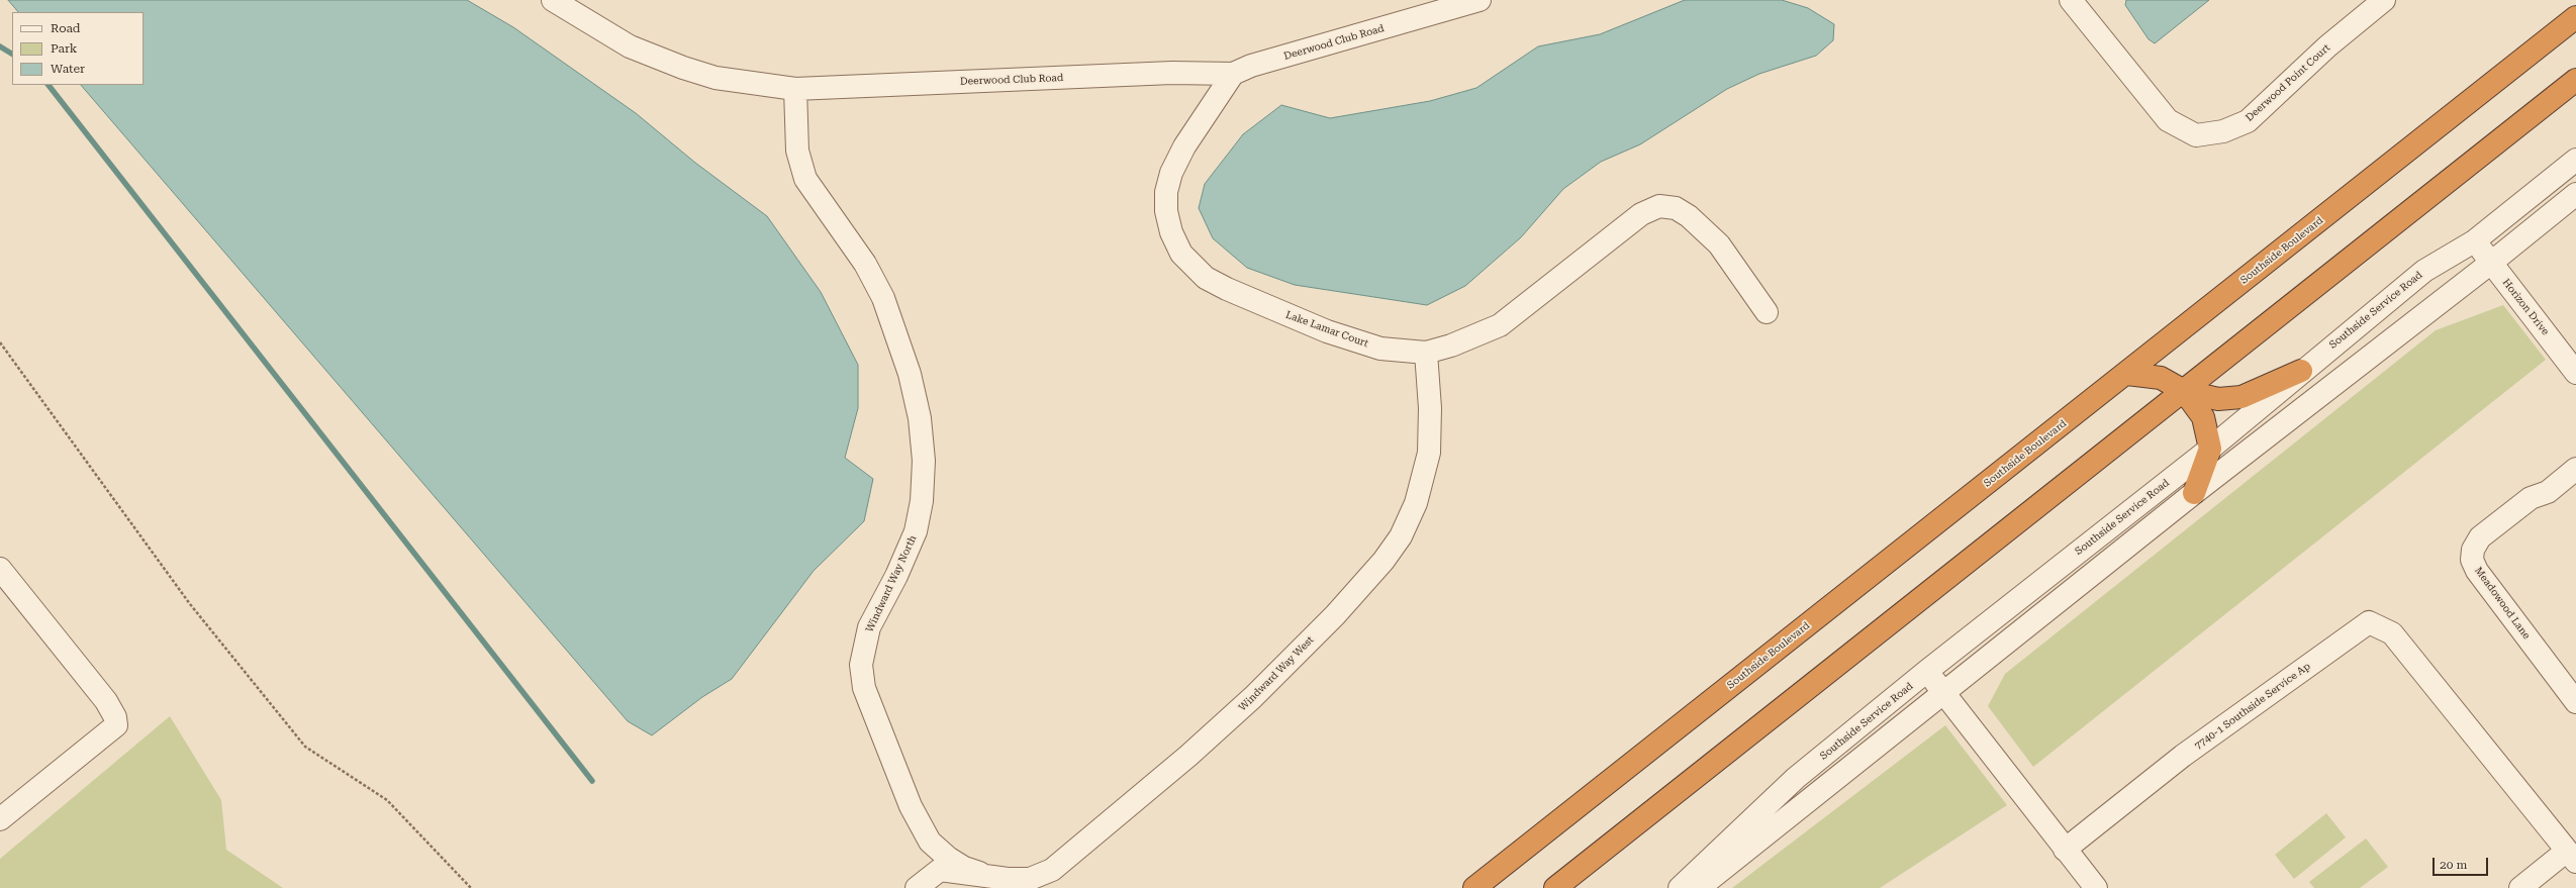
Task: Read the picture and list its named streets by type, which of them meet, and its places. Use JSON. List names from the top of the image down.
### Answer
{
  "streets": {
    "highway": ["Southside Boulevard"],
    "street": [
      "Deerwood Club Road",
      "Deerwood Point Court",
      "Horizon Drive",
      "Southside Service Road",
      "Lake Lamar Court",
      "Windward Way North",
      "Meadowood Lane",
      "Windward Way West",
      "7740-1 Southside Service Ap"
    ]
  },
  "crossings": [
    ["Deerwood Club Road", "Lake Lamar Court"],
    ["Deerwood Club Road", "Windward Way North"],
    ["Horizon Drive", "Southside Service Road"],
    ["Lake Lamar Court", "Windward Way West"],
    ["Windward Way North", "Windward Way West"]
  ],
  "legend": ["Road", "Park", "Water"],
  "scale_bar": "20 m"
}
